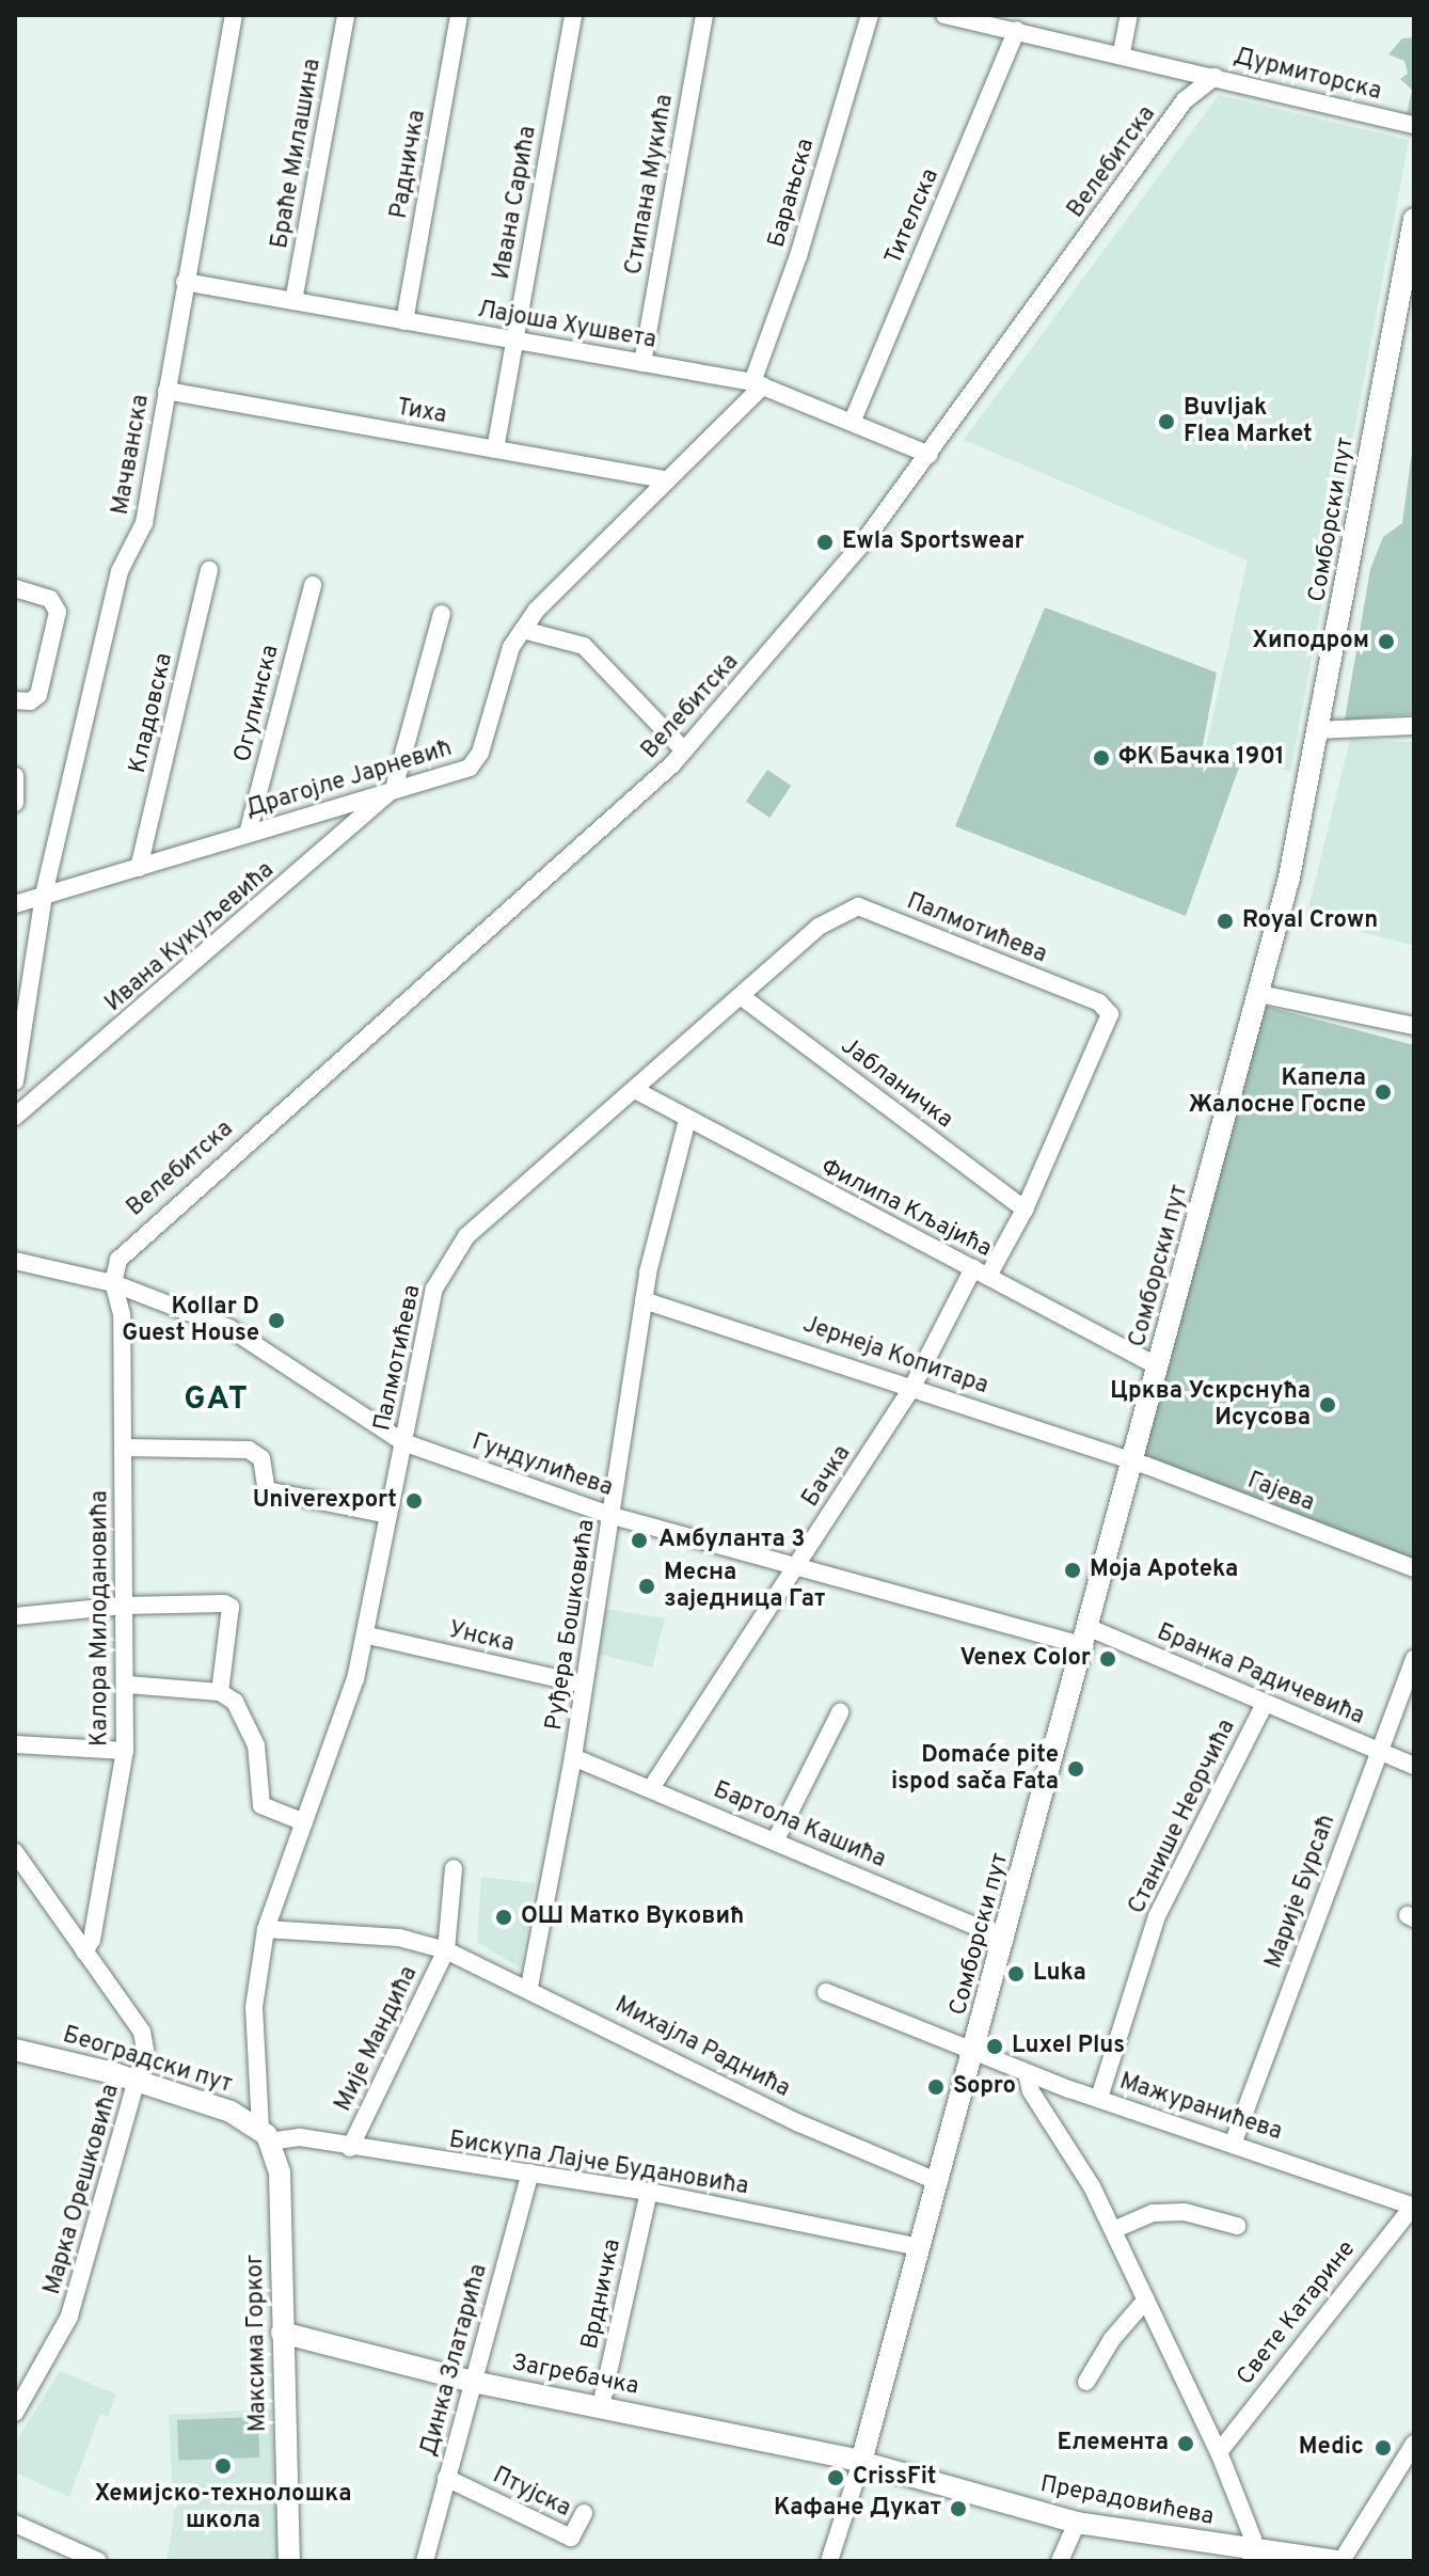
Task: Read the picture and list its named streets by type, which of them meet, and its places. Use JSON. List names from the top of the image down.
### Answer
{
  "streets": {
    "main road": [
      "Сомборски пут",
      "Београдски пут",
      "Максима Горког",
      "Загребачка",
      "Прерадовићева"
    ],
    "street": [
      "Дурмиторска",
      "Браће Милашина",
      "Велебитска",
      "Радничка",
      "Стипана Мукића",
      "Барањска",
      "Ивана Сарића",
      "Тителска",
      "Лајоша Хушвета",
      "Тиха",
      "Мачванска",
      "Огулинска",
      "Кладовска",
      "Драгојле Јарневић",
      "Палмотићева",
      "Ивана Кукуљевића",
      "Јабланичка",
      "Филипа Кљајића",
      "Јернеја Копитара",
      "Гундулићева",
      "Бачка",
      "Гајева",
      "Калора Милодановића",
      "Руђера Бошковића",
      "Унска",
      "Бранка Радичевића",
      "Станише Неорчића",
      "Бартола Кашића",
      "Марије Бурсаћ",
      "Мије Мандића",
      "Михајла Раднића",
      "Мажуранићева",
      "Бискупа Лајче Будановића",
      "Марка Орешковића",
      "Врдничка",
      "Свете Катарине",
      "Динка Златарића",
      "Птујска"
    ]
  },
  "crossings": [
    ["Дурмиторска", "Велебитска"],
    ["Браће Милашина", "Лајоша Хушвета"],
    ["Велебитска", "Лајоша Хушвета"],
    ["Велебитска", "Гундулићева"],
    ["Велебитска", "Калора Милодановића"],
    ["Радничка", "Лајоша Хушвета"],
    ["Стипана Мукића", "Лајоша Хушвета"],
    ["Барањска", "Лајоша Хушвета"],
    ["Барањска", "Драгојле Јарневић"],
    ["Ивана Сарића", "Лајоша Хушвета"],
    ["Ивана Сарића", "Тиха"],
    ["Тителска", "Лајоша Хушвета"],
    ["Лајоша Хушвета", "Мачванска"],
    ["Лајоша Хушвета", "Драгојле Јарневић"],
    ["Тиха", "Мачванска"],
    ["Тиха", "Драгојле Јарневић"],
    ["Мачванска", "Драгојле Јарневић"],
    ["Сомборски пут", "Филипа Кљајића"],
    ["Сомборски пут", "Јернеја Копитара"],
    ["Сомборски пут", "Гундулићева"],
    ["Сомборски пут", "Гајева"],
    ["Сомборски пут", "Бранка Радичевића"],
    ["Сомборски пут", "Бартола Кашића"],
    ["Сомборски пут", "Михајла Раднића"],
    ["Сомборски пут", "Мажуранићева"],
    ["Сомборски пут", "Бискупа Лајче Будановића"],
    ["Сомборски пут", "Загребачка"],
    ["Сомборски пут", "Прерадовићева"],
    ["Огулинска", "Драгојле Јарневић"],
    ["Кладовска", "Драгојле Јарневић"],
    ["Драгојле Јарневић", "Ивана Кукуљевића"],
    ["Палмотићева", "Јабланичка"],
    ["Палмотићева", "Филипа Кљајића"],
    ["Палмотићева", "Гундулићева"],
    ["Палмотићева", "Бачка"],
    ["Палмотићева", "Унска"],
    ["Палмотићева", "Михајла Раднића"],
    ["Палмотићева", "Београдски пут"],
    ["Палмотићева", "Бискупа Лајче Будановића"],
    ["Палмотићева", "Максима Горког"],
    ["Јабланичка", "Бачка"],
    ["Филипа Кљајића", "Бачка"],
    ["Филипа Кљајића", "Руђера Бошковића"],
    ["Јернеја Копитара", "Бачка"],
    ["Јернеја Копитара", "Гајева"],
    ["Јернеја Копитара", "Руђера Бошковића"],
    ["Гундулићева", "Бачка"],
    ["Гундулићева", "Калора Милодановића"],
    ["Гундулићева", "Руђера Бошковића"],
    ["Гундулићева", "Бранка Радичевића"],
    ["Бачка", "Бартола Кашића"],
    ["Калора Милодановића", "Марка Орешковића"],
    ["Руђера Бошковића", "Унска"],
    ["Руђера Бошковића", "Бартола Кашића"],
    ["Руђера Бошковића", "Михајла Раднића"],
    ["Бранка Радичевића", "Станише Неорчића"],
    ["Бранка Радичевића", "Марије Бурсаћ"],
    ["Станише Неорчића", "Мажуранићева"],
    ["Марије Бурсаћ", "Мажуранићева"],
    ["Мије Мандића", "Михајла Раднића"],
    ["Мије Мандића", "Бискупа Лајче Будановића"],
    ["Београдски пут", "Бискупа Лајче Будановића"],
    ["Београдски пут", "Марка Орешковића"],
    ["Београдски пут", "Максима Горког"],
    ["Мажуранићева", "Свете Катарине"],
    ["Бискупа Лајче Будановића", "Врдничка"],
    ["Бискупа Лајче Будановића", "Максима Горког"],
    ["Бискупа Лајче Будановића", "Динка Златарића"],
    ["Врдничка", "Загребачка"],
    ["Максима Горког", "Загребачка"],
    ["Динка Златарића", "Загребачка"],
    ["Динка Златарића", "Птујска"],
    ["Загребачка", "Прерадовићева"]
  ],
  "districts": ["GAT"],
  "places": [
    "Buvljak Flea Market",
    "Ewla Sportswear",
    "Хиподром",
    "ФК Бачка 1901",
    "Royal Crown",
    "Капела Жалосне Госпе",
    "Kollar D Guest House",
    "Црква Ускрснућа Исусова",
    "Univerexport",
    "Амбуланта 3",
    "Moja Apoteka",
    "Месна заједница Гат",
    "Venex Color",
    "Domaće pite ispod sača Fata",
    "ОШ Матко Вуковић",
    "Luka",
    "Luxel Plus",
    "Sopro",
    "Елемента",
    "Medic",
    "Хемијско-технолошка школа",
    "CrissFit",
    "Кафане Дукат"
  ]
}
